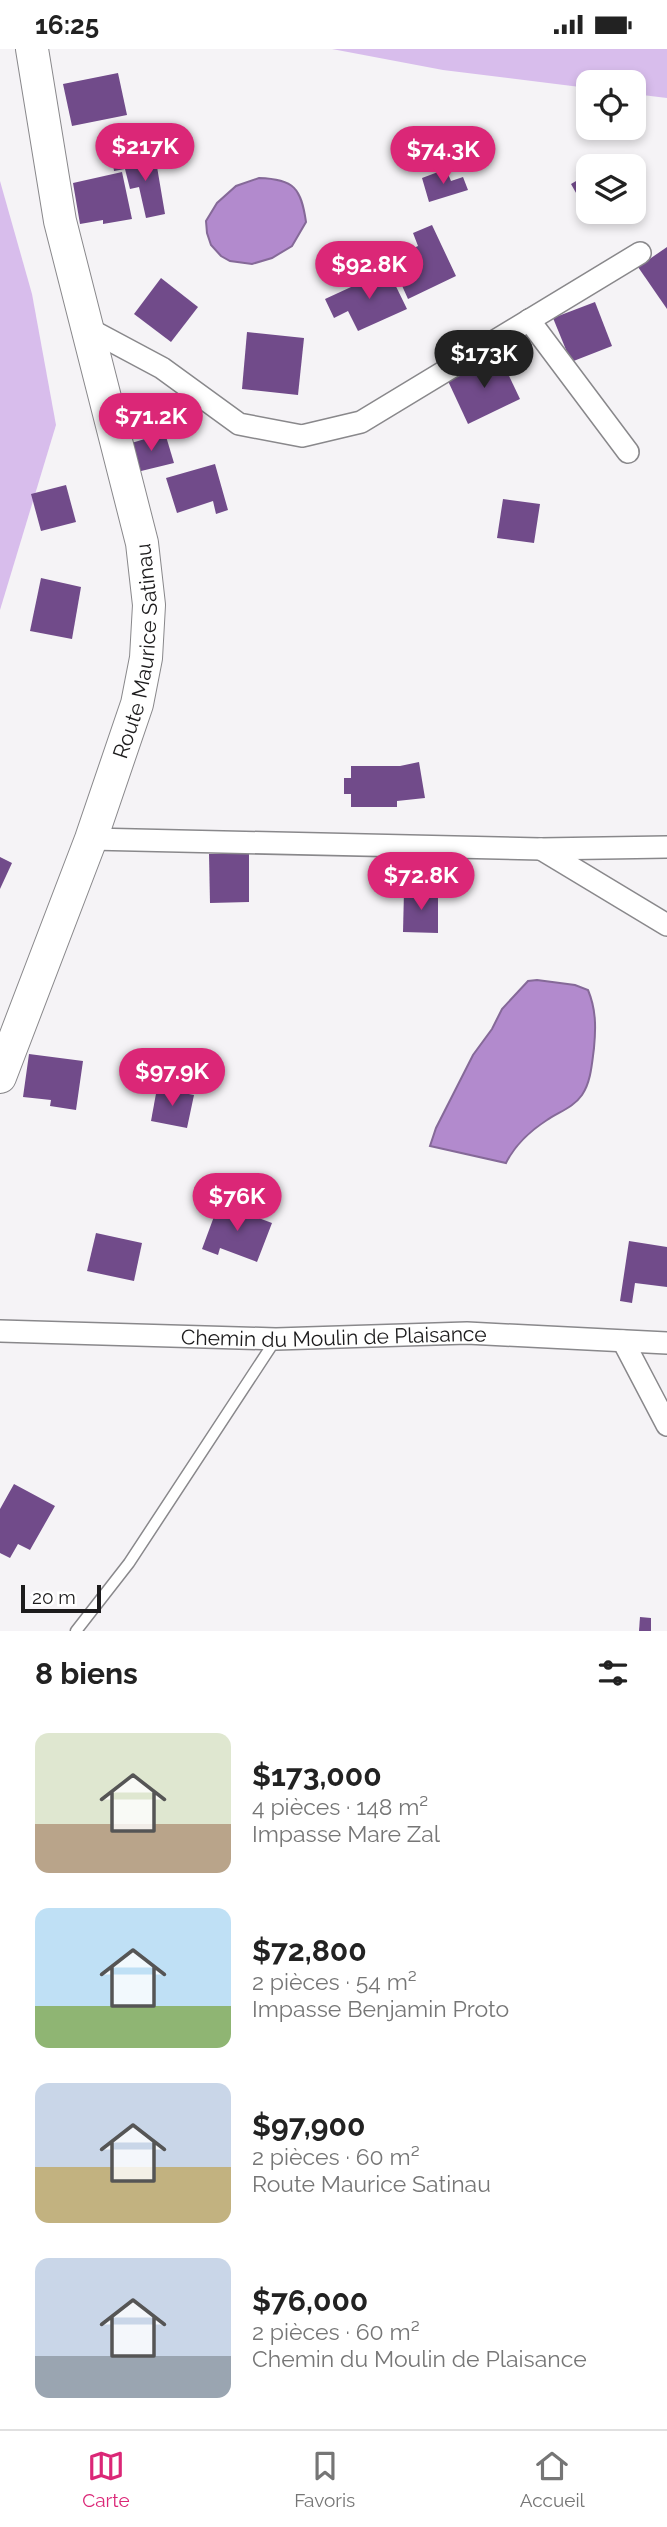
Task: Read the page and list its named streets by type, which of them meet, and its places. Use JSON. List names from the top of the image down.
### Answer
{
  "streets": {
    "main road": ["Route Maurice Satinau"],
    "street": ["Chemin du Moulin de Plaisance"]
  },
  "scale_bar": "20 m",
  "page": {
    "status": "16:25",
    "price": [
      "$217K",
      "$74.3K",
      "$92.8K",
      "$173K",
      "$71.2K",
      "$72.8K",
      "$97.9K",
      "$76K"
    ],
    "scale": "20 m",
    "heading": "8 biens",
    "list": [
      {
        "name": "$173,000",
        "note": "4 pièces · 148 m² · Impasse Mare Zal"
      },
      {
        "name": "$72,800",
        "note": "2 pièces · 54 m² · Impasse Benjamin Proto"
      },
      {
        "name": "$97,900",
        "note": "2 pièces · 60 m² · Route Maurice Satinau"
      },
      {
        "name": "$76,000",
        "note": "2 pièces · 60 m² · Chemin du Moulin de Plaisance"
      }
    ],
    "tabs": ["Carte", "Favoris", "Accueil"]
  }
}
